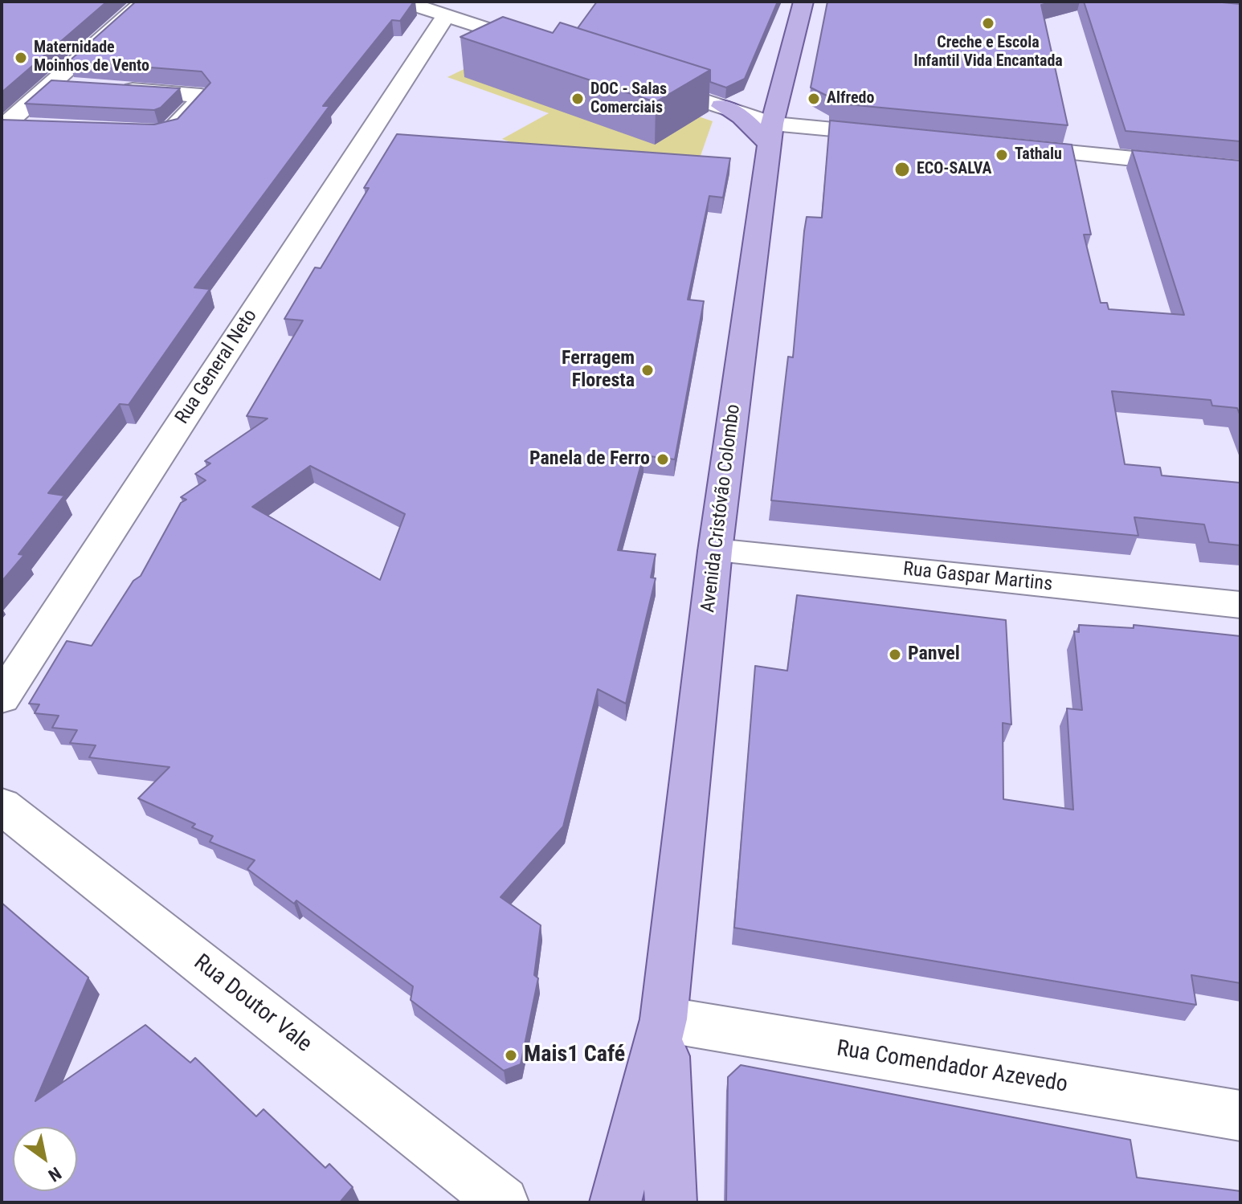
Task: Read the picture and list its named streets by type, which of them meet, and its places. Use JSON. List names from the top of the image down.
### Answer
{
  "streets": {
    "main road": ["Avenida Cristóvão Colombo"],
    "street": [
      "Rua General Neto",
      "Rua Gaspar Martins",
      "Rua Doutor Vale",
      "Rua Comendador Azevedo"
    ]
  },
  "crossings": [
    ["Avenida Cristóvão Colombo", "Rua Gaspar Martins"],
    ["Avenida Cristóvão Colombo", "Rua Comendador Azevedo"]
  ],
  "places": [
    "Creche e Escola Infantil Vida Encantada",
    "Maternidade Moinhos de Vento",
    "DOC - Salas Comerciais",
    "Alfredo",
    "Tathalu",
    "ECO-SALVA",
    "Ferragem Floresta",
    "Panela de Ferro",
    "Panvel",
    "Mais1 Café"
  ],
  "north": "bottom right"
}
